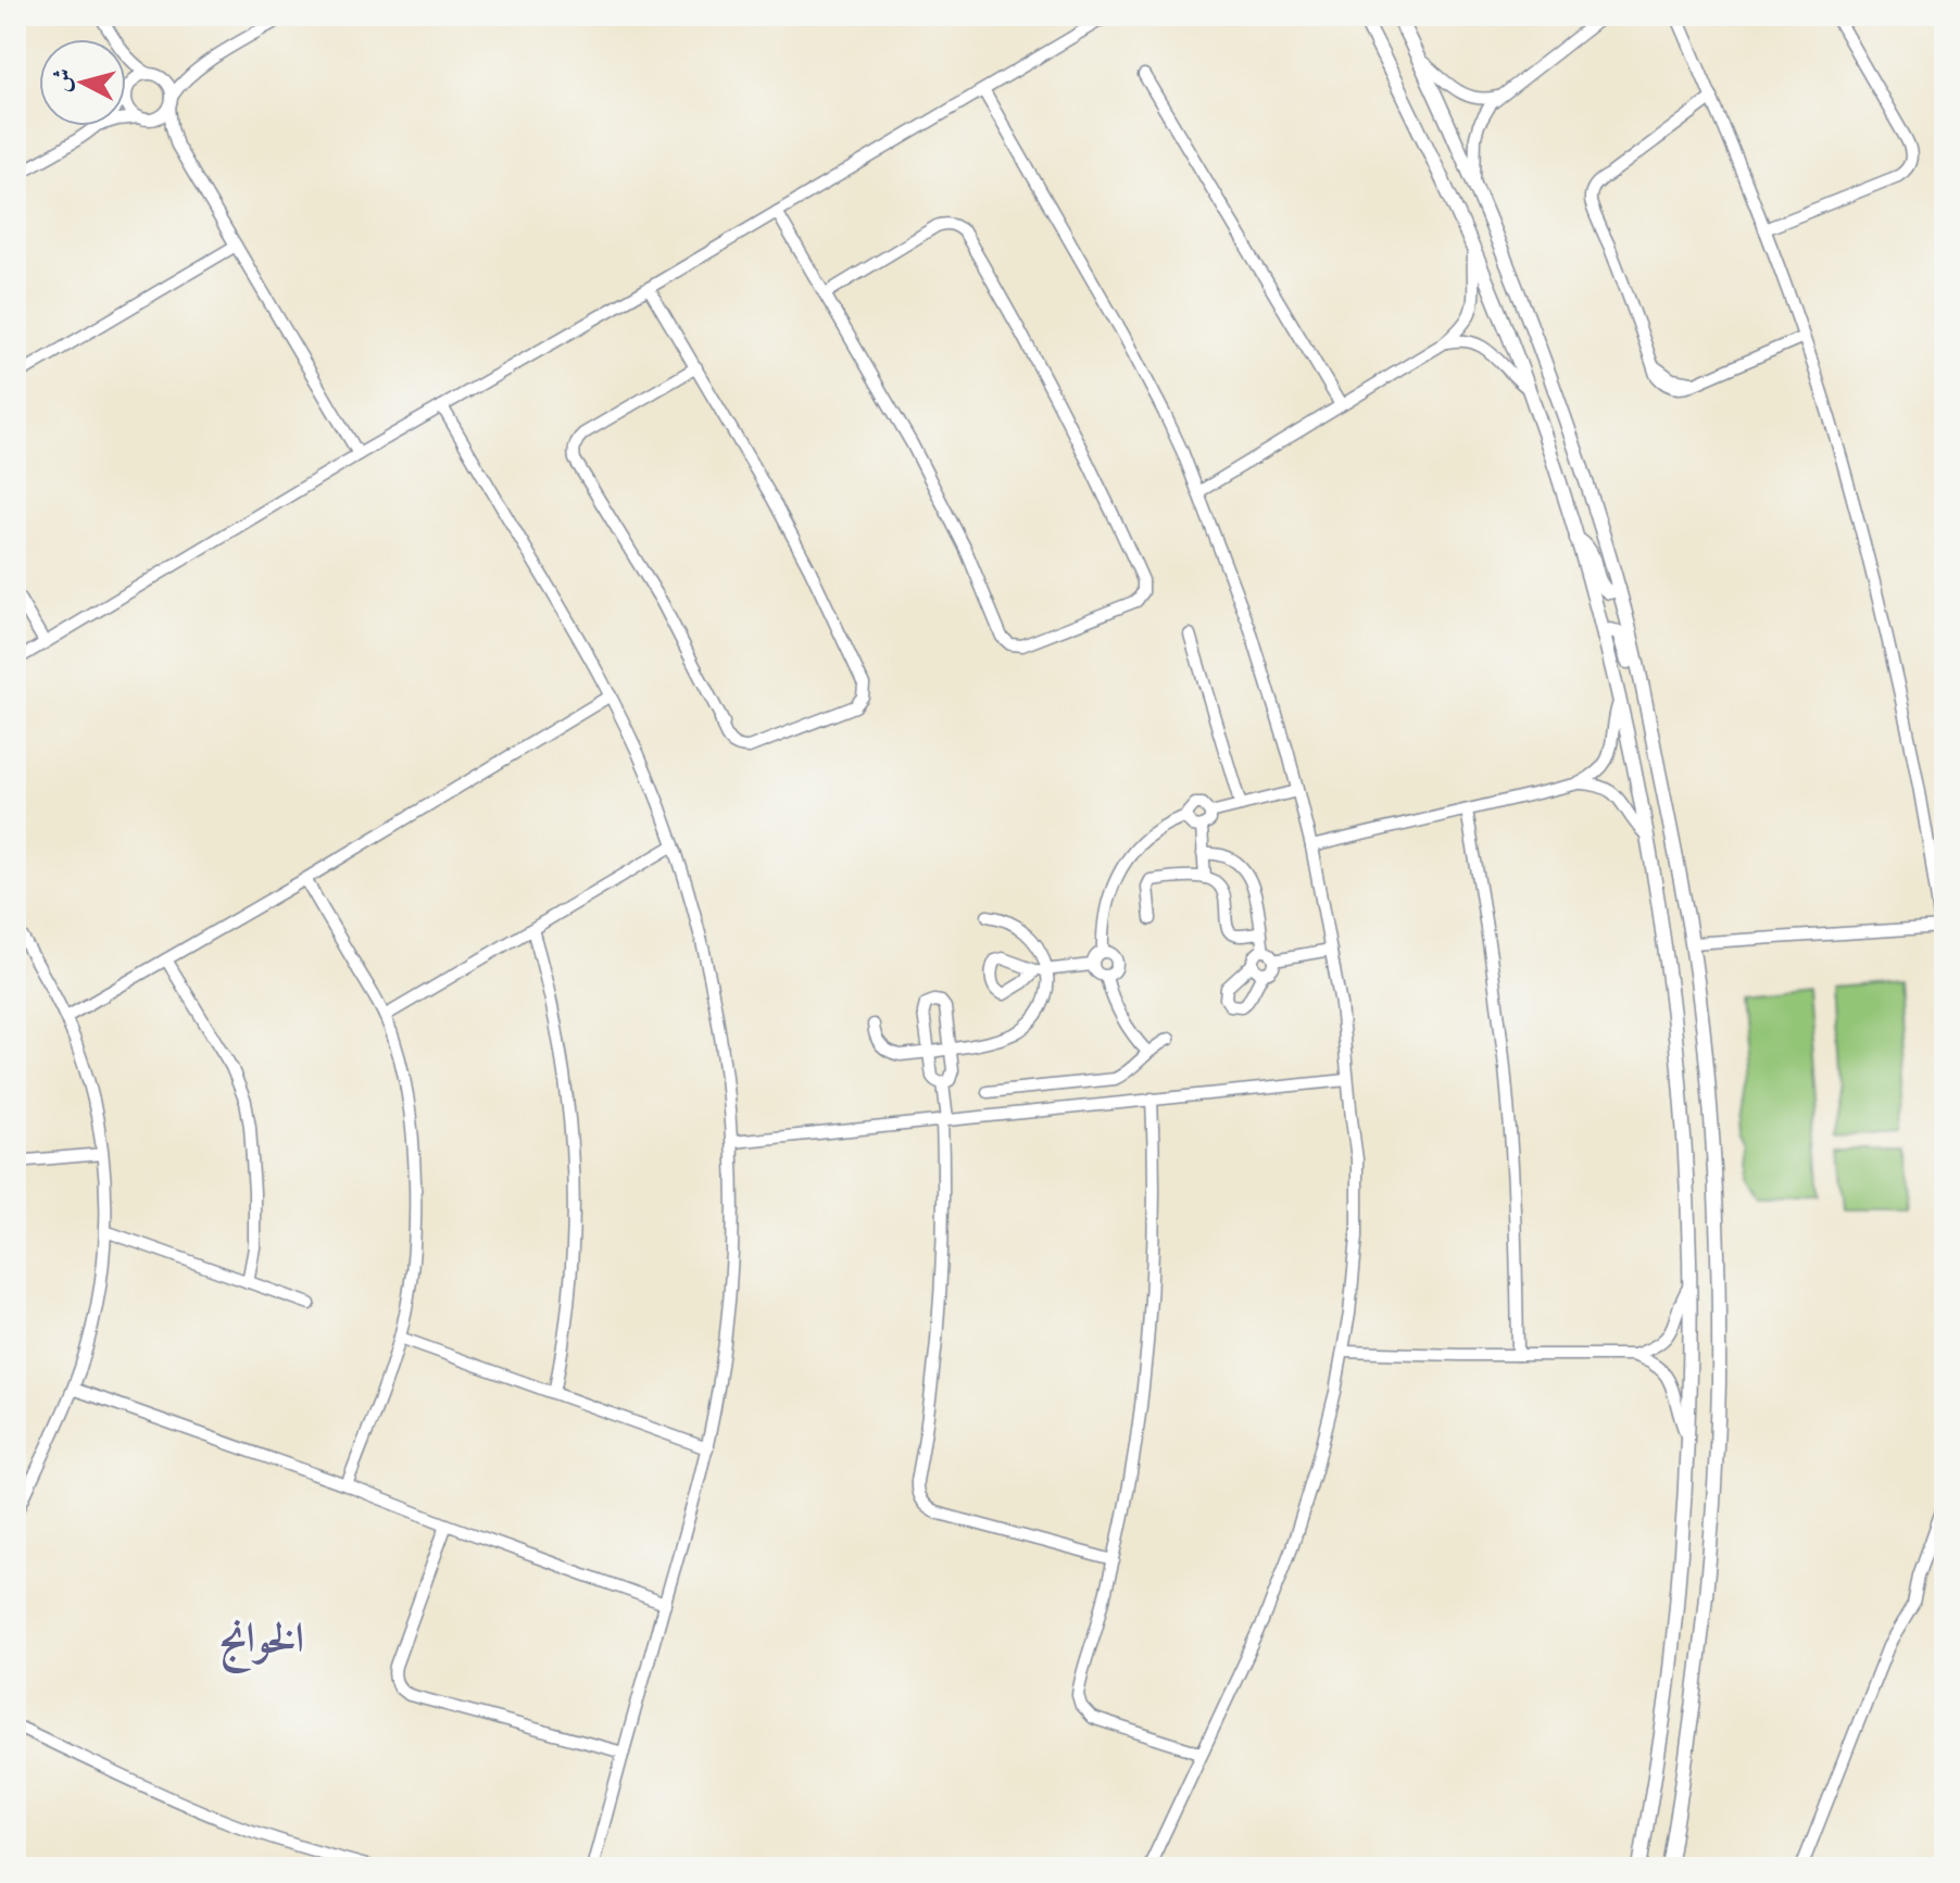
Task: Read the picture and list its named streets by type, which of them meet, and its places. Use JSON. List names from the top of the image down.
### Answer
{
  "districts": ["الخوانج"],
  "north": "left"
}
